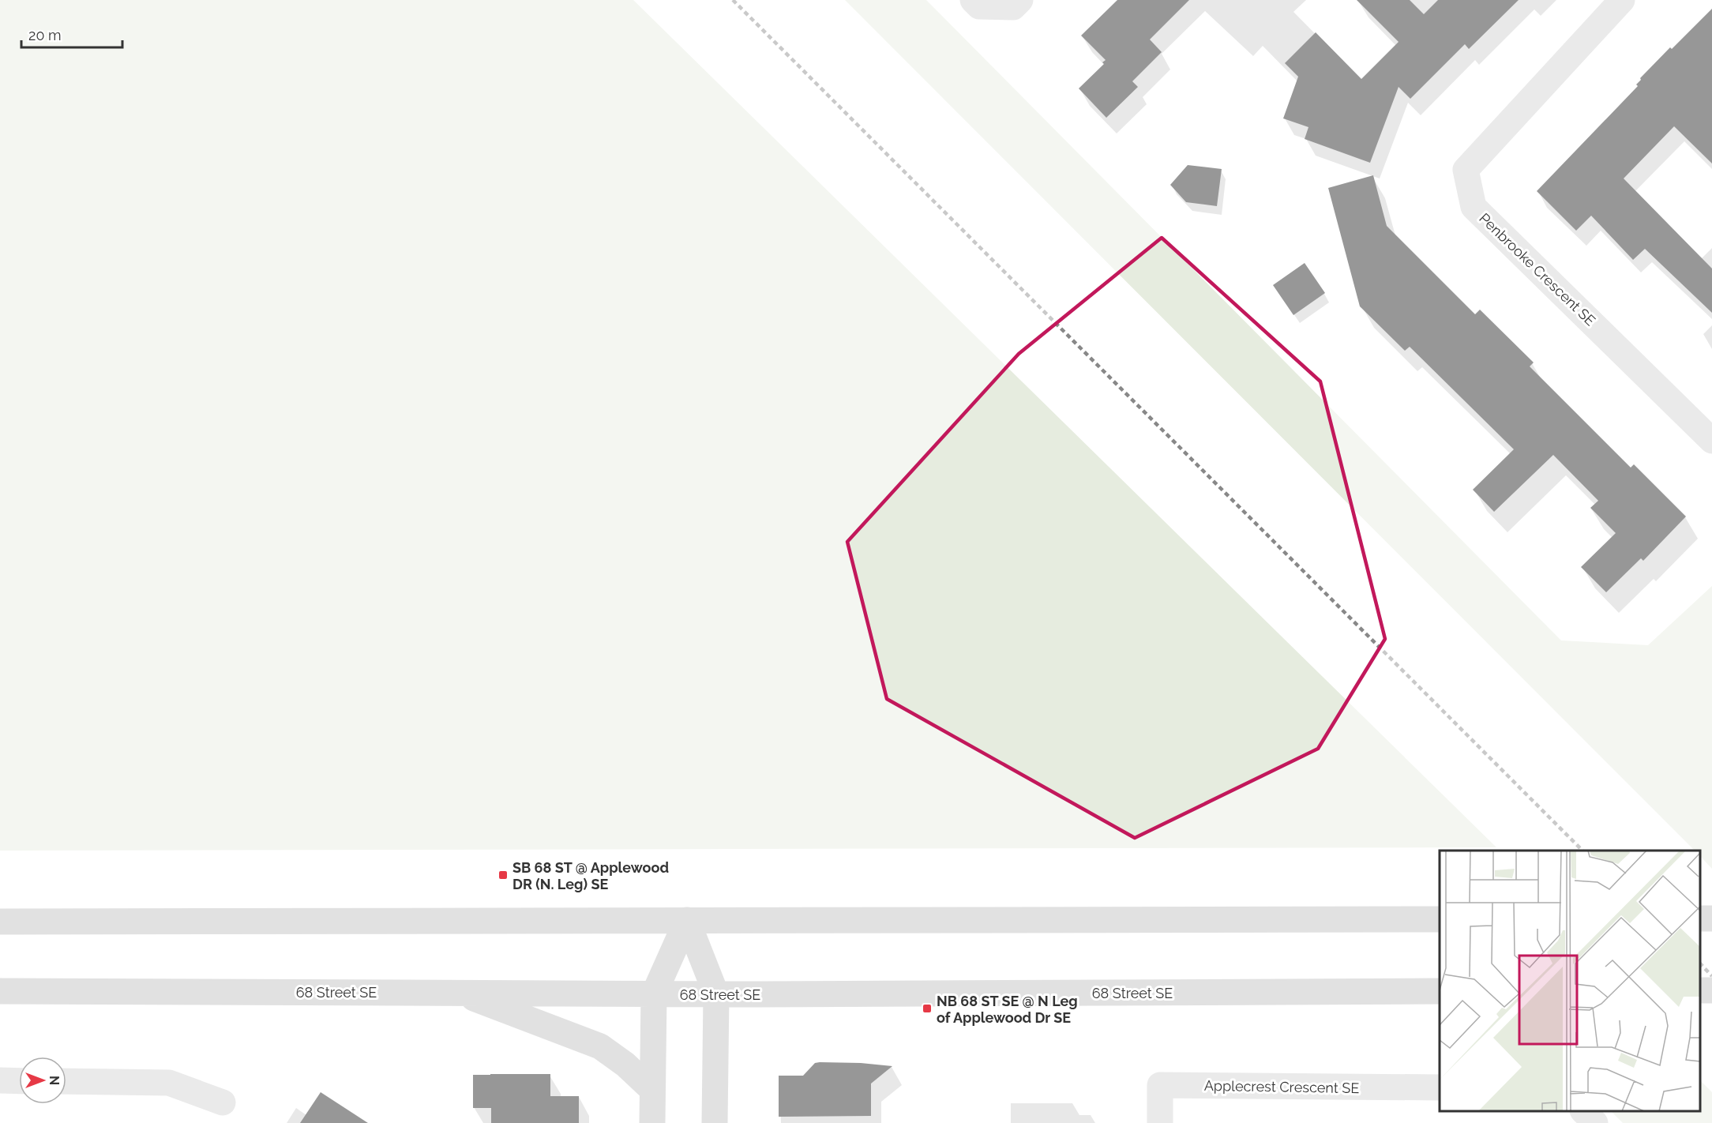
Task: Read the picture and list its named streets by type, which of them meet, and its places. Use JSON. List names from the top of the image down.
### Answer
{
  "streets": {
    "main road": ["68 Street SE"],
    "street": ["Penbrooke Crescent SE", "Applecrest Crescent SE"]
  },
  "places": {
    "transit": ["SB 68 ST @ Applewood DR (N. Leg) SE", "NB 68 ST SE @ N Leg of Applewood Dr SE"]
  },
  "scale_bar": "20 m",
  "north": "right"
}
